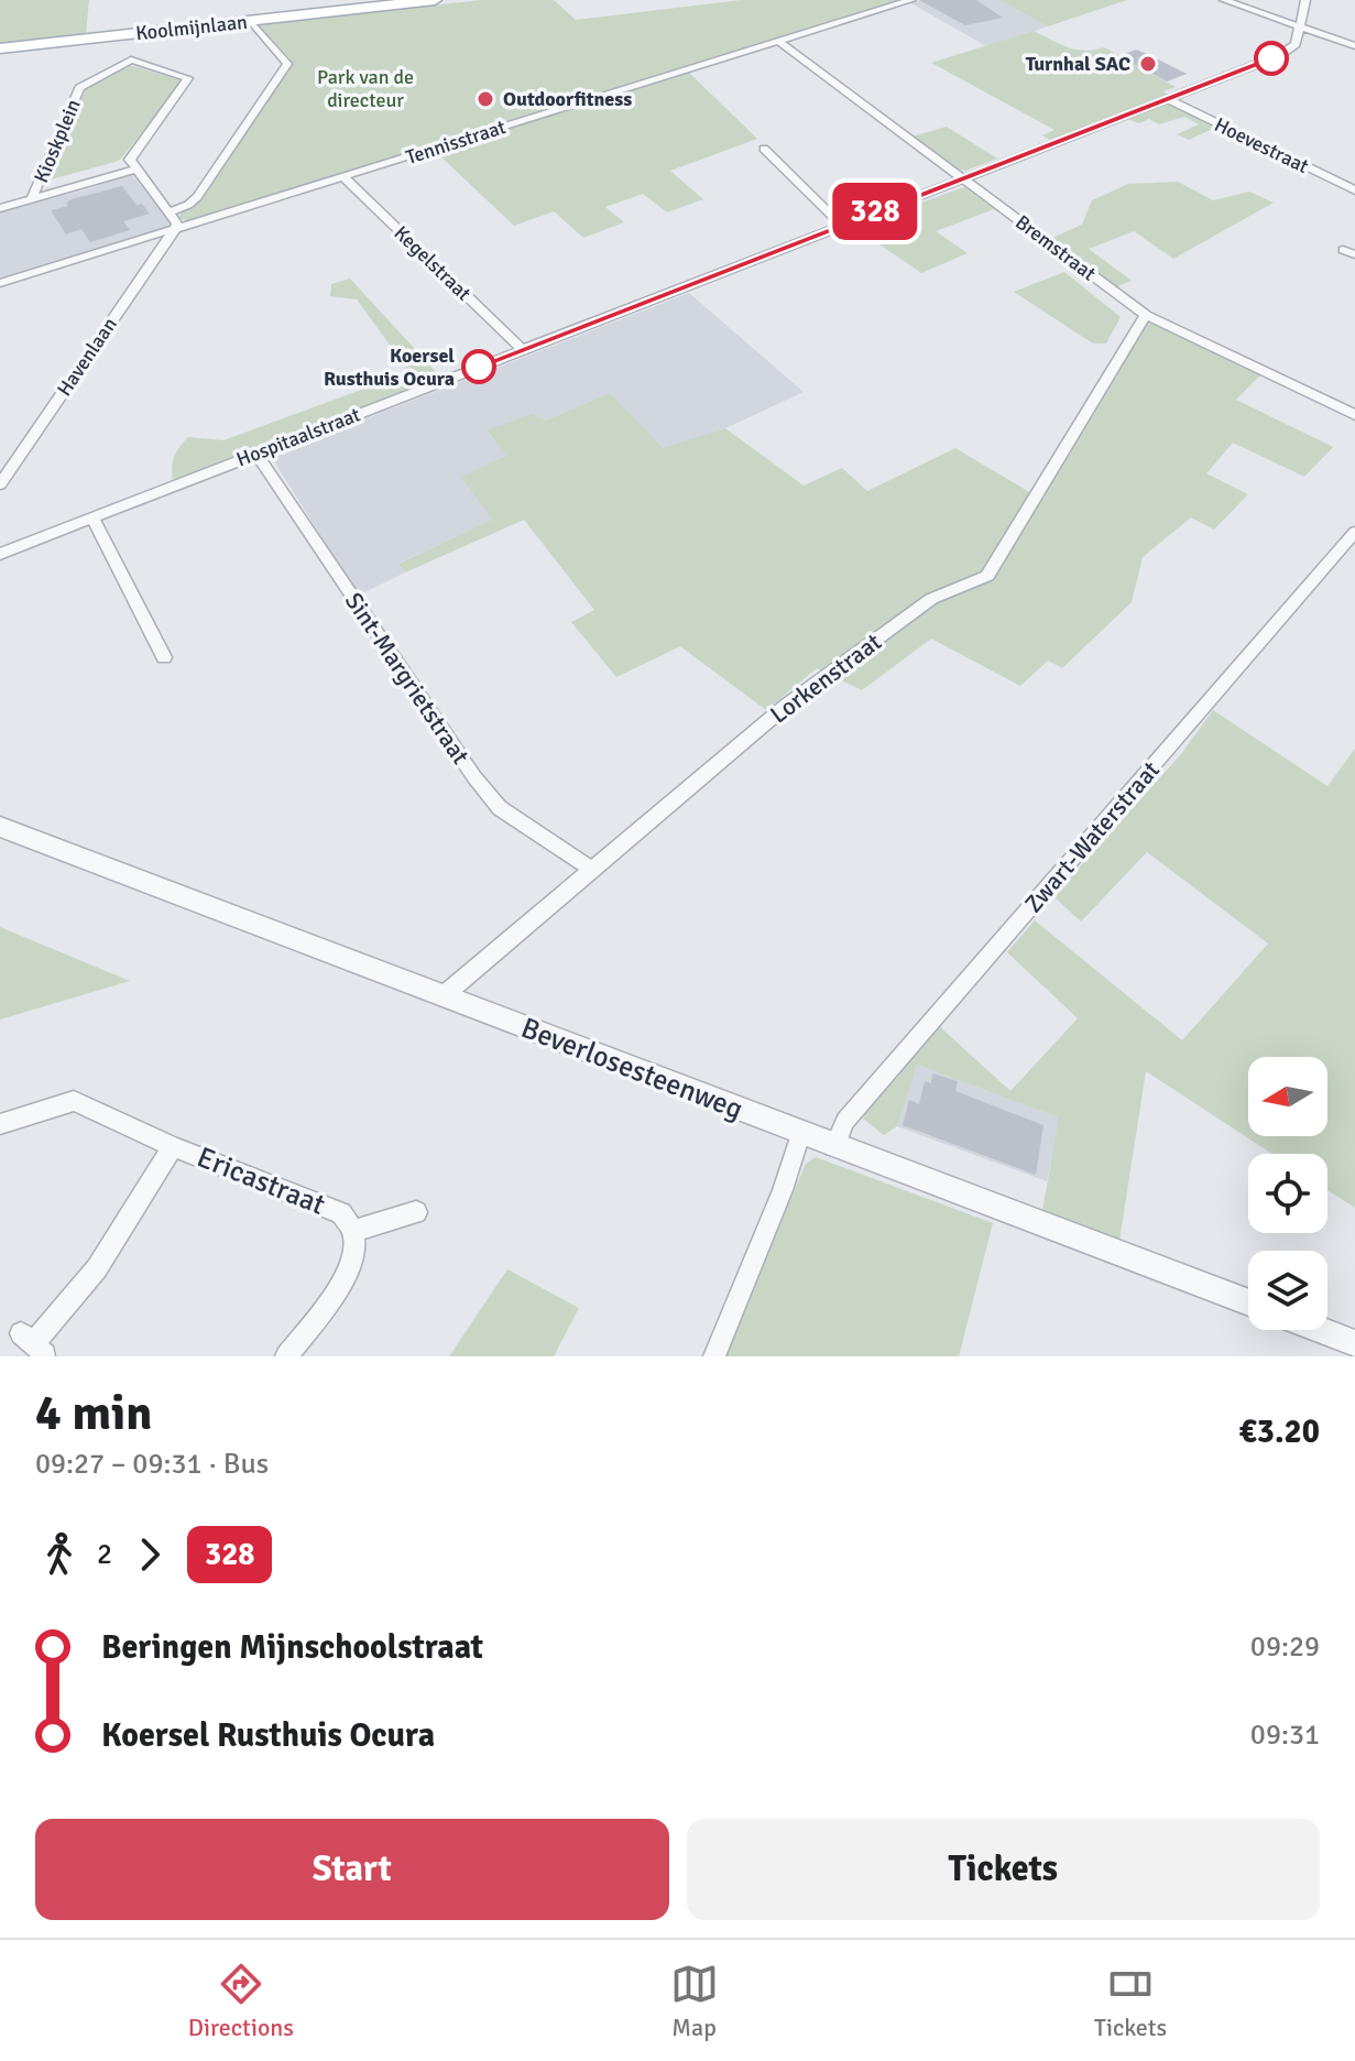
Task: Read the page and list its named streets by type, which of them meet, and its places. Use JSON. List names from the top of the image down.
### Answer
{
  "streets": {
    "main road": ["Koolmijnlaan"],
    "street": [
      "Kioskplein",
      "Tennisstraat",
      "Hoevestraat",
      "Bremstraat",
      "Kegelstraat",
      "Havenlaan",
      "Hospitaalstraat",
      "Sint-Margrietstraat",
      "Lorkenstraat",
      "Zwart-Waterstraat",
      "Beverlosesteenweg",
      "Ericastraat"
    ]
  },
  "crossings": [
    ["Tennisstraat", "Bremstraat"],
    ["Tennisstraat", "Kegelstraat"],
    ["Tennisstraat", "Havenlaan"],
    ["Hoevestraat", "Hospitaalstraat"],
    ["Bremstraat", "Hospitaalstraat"],
    ["Bremstraat", "Lorkenstraat"],
    ["Kegelstraat", "Hospitaalstraat"],
    ["Hospitaalstraat", "Sint-Margrietstraat"],
    ["Sint-Margrietstraat", "Lorkenstraat"],
    ["Lorkenstraat", "Beverlosesteenweg"],
    ["Zwart-Waterstraat", "Beverlosesteenweg"]
  ],
  "parks": ["Park van de directeur"],
  "places": ["Turnhal SAC", "Outdoorfitness", "Koersel Rusthuis Ocura"],
  "lines": ["bus line 328"],
  "north": "left",
  "page": {
    "on_map": "328",
    "heading": ["4 min", "09:27 – 09:31 · Bus", "€3.20"],
    "legs": ["2", "328"],
    "list": [
      {
        "name": "Beringen Mijnschoolstraat",
        "value": "09:29"
      },
      {
        "name": "Koersel Rusthuis Ocura",
        "value": "09:31"
      }
    ],
    "buttons": ["Start", "Tickets"],
    "tabs": ["Directions", "Map", "Tickets"]
  }
}
